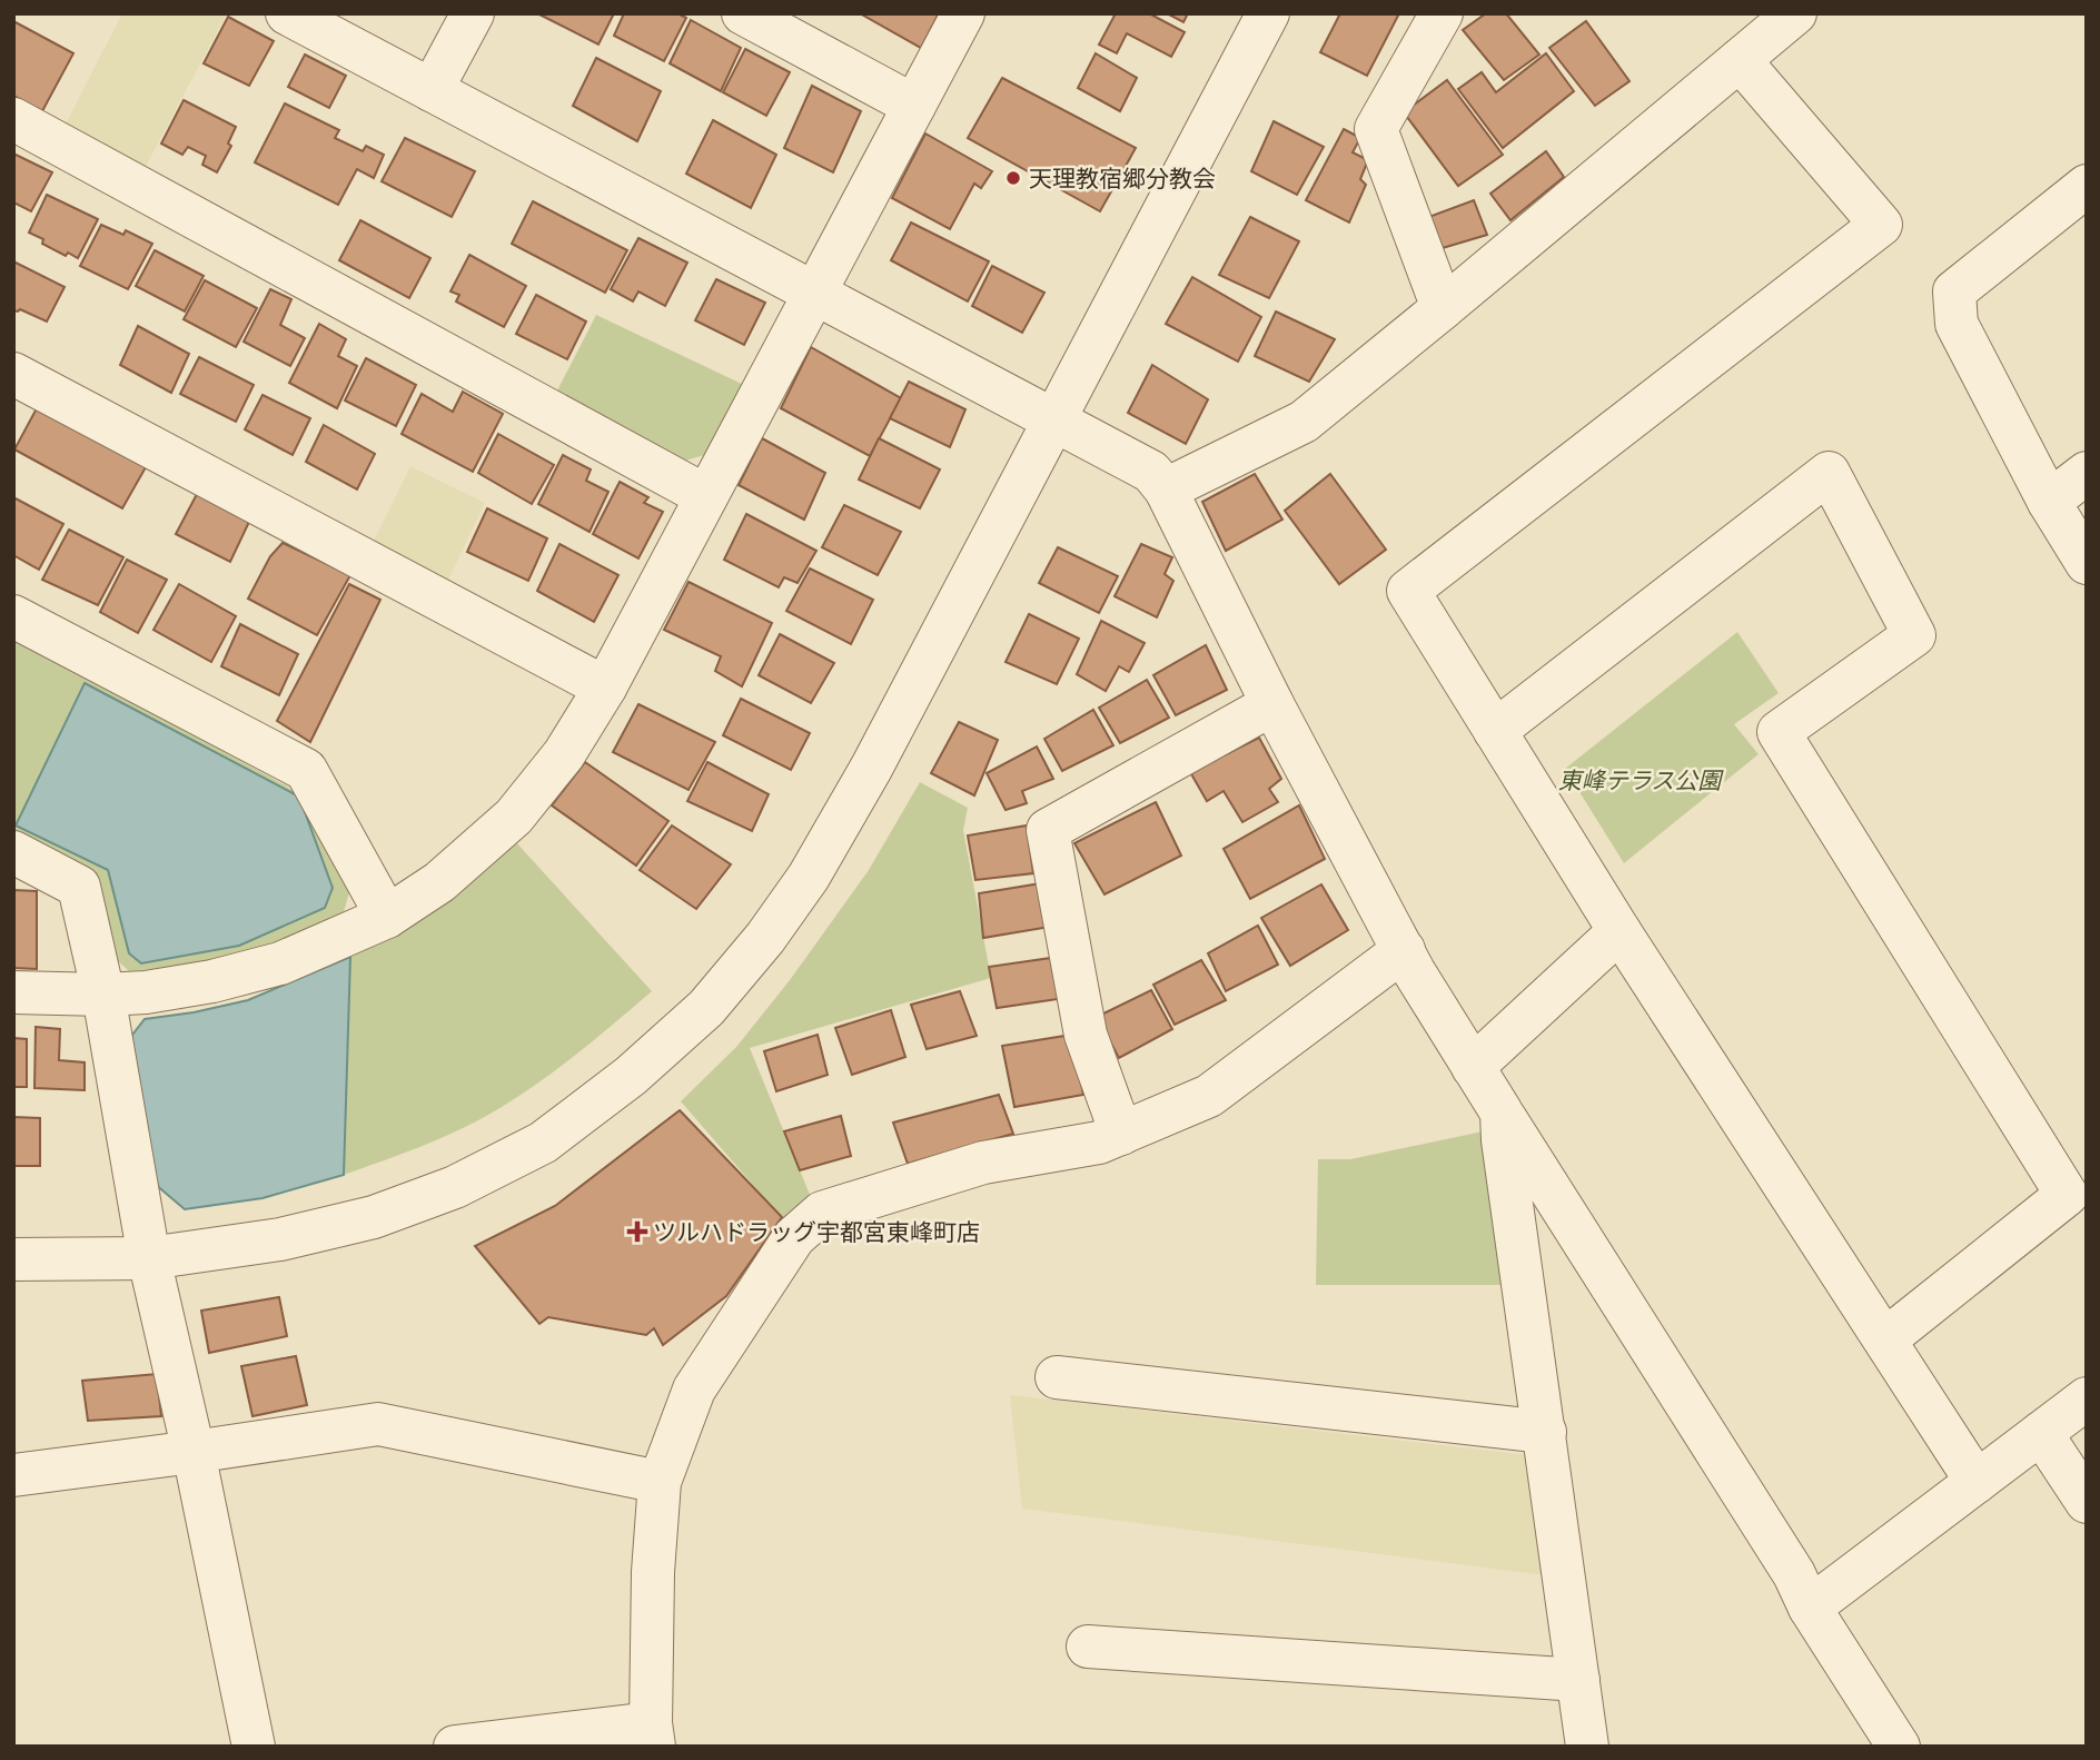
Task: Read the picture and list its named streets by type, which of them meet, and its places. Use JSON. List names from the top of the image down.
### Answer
{
  "parks": ["東峰テラス公園"],
  "places": {
    "other": ["天理教宿郷分教会"],
    "health": ["ツルハドラッグ宇都宮東峰町店"]
  }
}
